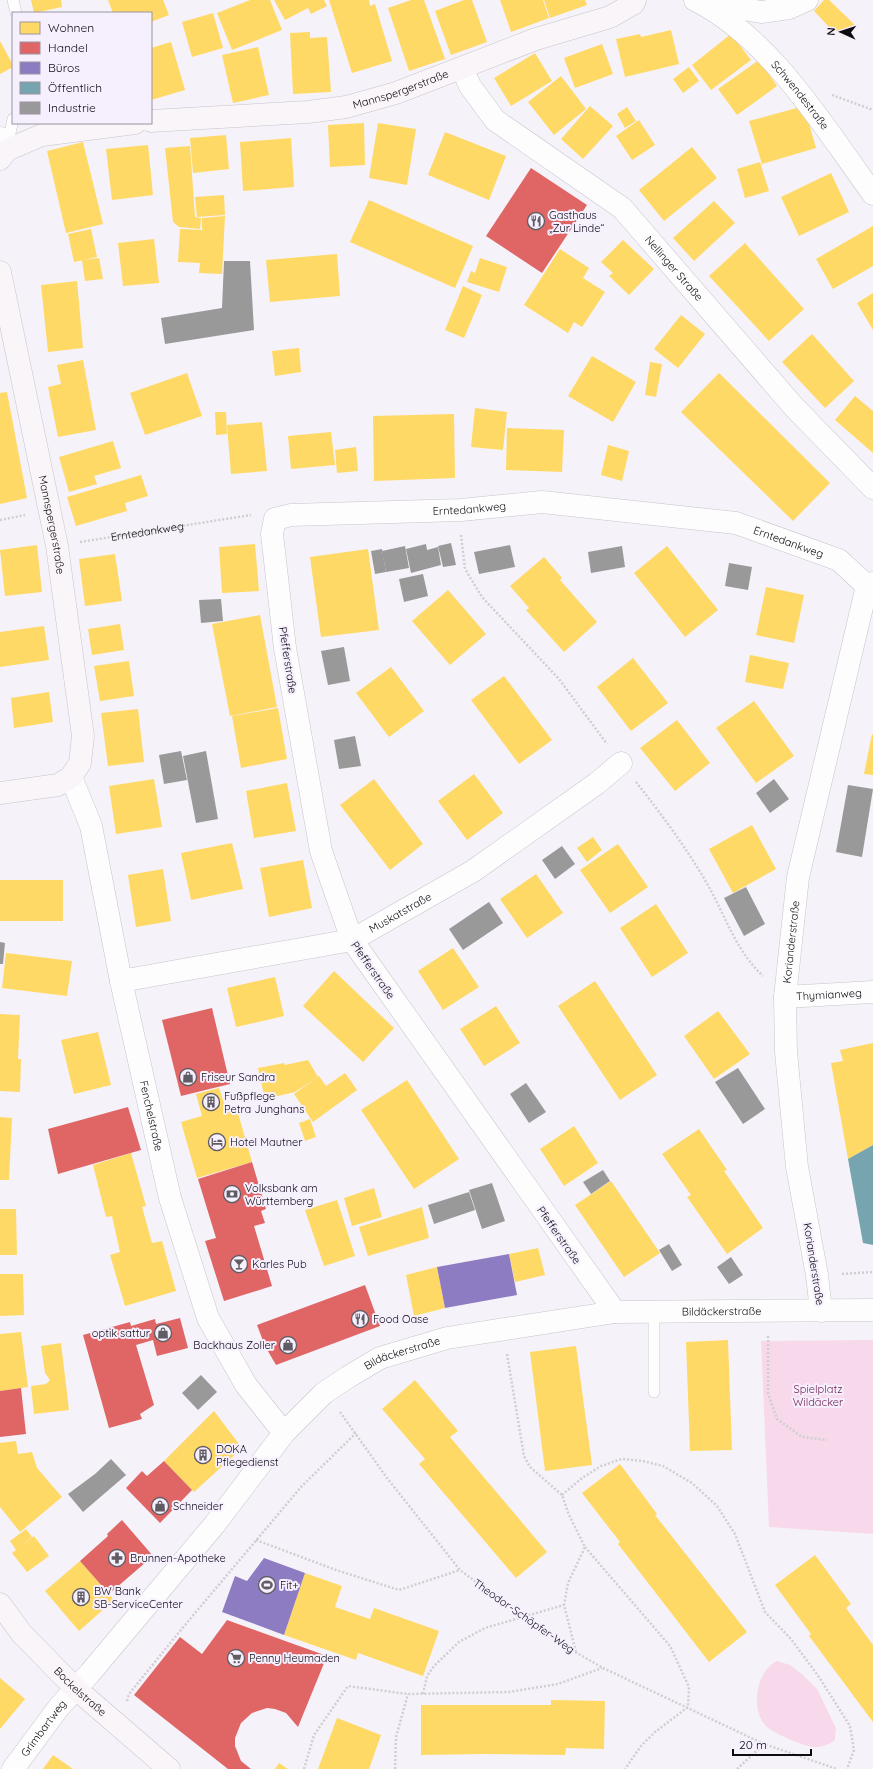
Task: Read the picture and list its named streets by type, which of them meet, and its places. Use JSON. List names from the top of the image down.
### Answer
{
  "streets": {
    "street": [
      "Mannspergerstraße",
      "Schwendestraße",
      "Nellinger Straße",
      "Erntedankweg",
      "Pfefferstraße",
      "Muskatstraße",
      "Korianderstraße",
      "Thymianweg",
      "Fenchelstraße",
      "Bildäckerstraße",
      "Bockelstraße",
      "Grimbartweg"
    ],
    "path": ["Theodor-Schöpfer-Weg"]
  },
  "crossings": [
    ["Mannspergerstraße", "Nellinger Straße"],
    ["Mannspergerstraße", "Erntedankweg"],
    ["Mannspergerstraße", "Fenchelstraße"],
    ["Erntedankweg", "Pfefferstraße"],
    ["Erntedankweg", "Korianderstraße"],
    ["Pfefferstraße", "Muskatstraße"],
    ["Pfefferstraße", "Bildäckerstraße"],
    ["Muskatstraße", "Fenchelstraße"],
    ["Korianderstraße", "Thymianweg"],
    ["Korianderstraße", "Bildäckerstraße"],
    ["Fenchelstraße", "Bildäckerstraße"],
    ["Bildäckerstraße", "Theodor-Schöpfer-Weg"],
    ["Bildäckerstraße", "Bockelstraße"],
    ["Bildäckerstraße", "Grimbartweg"],
    ["Bockelstraße", "Grimbartweg"]
  ],
  "parks": ["Spielplatz Wildäcker"],
  "places": {
    "restaurant": ["Gasthaus „Zur Linde“", "Food Oase"],
    "shop": [
      "Friseur Sandra",
      "optik sattur",
      "Backhaus Zoller",
      "Schneider"
    ],
    "building": ["Fußpflege Petra Junghans", "DOKA Pflegedienst", "BW Bank SB-ServiceCenter"],
    "hotel": ["Hotel Mautner"],
    "bank": ["Volksbank am Württemberg"],
    "bar": ["Karles Pub"],
    "pharmacy": ["Brunnen-Apotheke"],
    "sports": ["Fit+"],
    "supermarket": ["Penny Heumaden"]
  },
  "legend": [
    "Wohnen",
    "Handel",
    "Büros",
    "Öffentlich",
    "Industrie"
  ],
  "scale_bar": "20 m",
  "north": "left"
}
